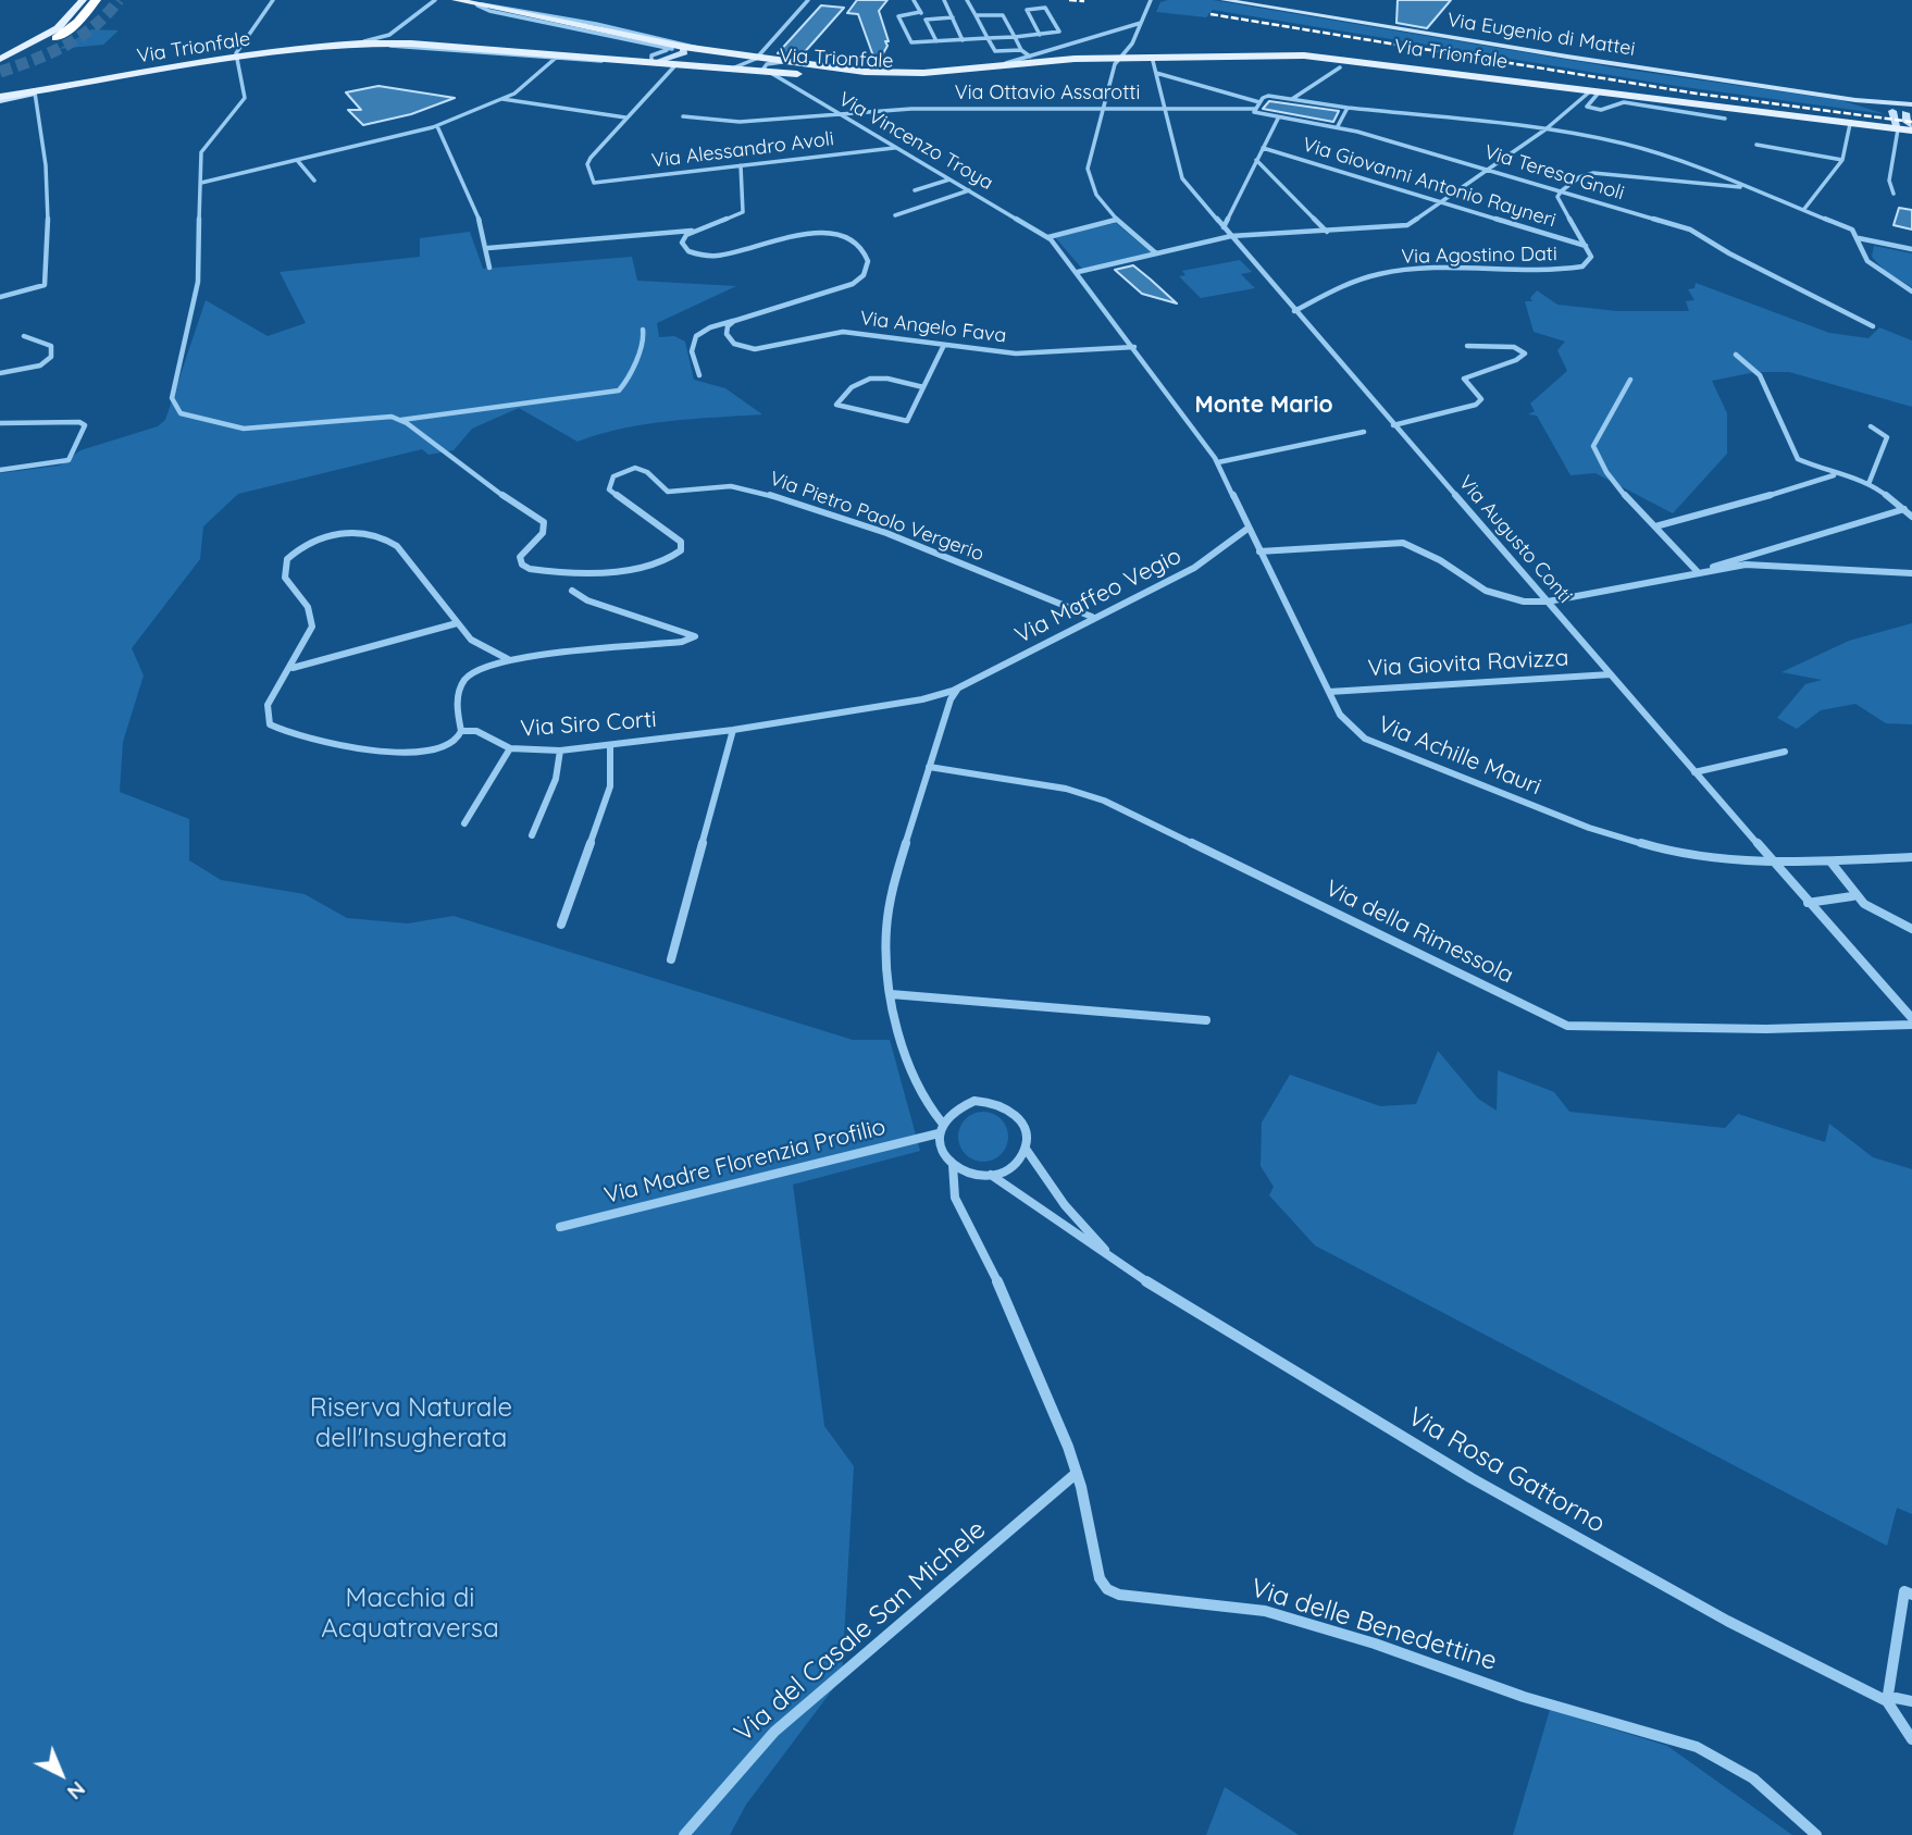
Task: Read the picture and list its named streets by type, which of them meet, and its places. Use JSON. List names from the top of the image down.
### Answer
{
  "streets": {
    "main road": ["Via Trionfale"],
    "street": [
      "Via Eugenio di Mattei",
      "Via Ottavio Assarotti",
      "Via Vincenzo Troya",
      "Via Alessandro Avoli",
      "Via Teresa Gnoli",
      "Via Giovanni Antonio Rayneri",
      "Via Agostino Dati",
      "Via Angelo Fava",
      "Via Pietro Paolo Vergerio",
      "Via Augusto Conti",
      "Via Maffeo Vegio",
      "Via Giovita Ravizza",
      "Via Siro Corti",
      "Via Achille Mauri",
      "Via della Rimessola",
      "Via Madre Florenzia Profilio",
      "Via Rosa Gattorno",
      "Via delle Benedettine",
      "Via del Casale San Michele"
    ]
  },
  "crossings": [
    ["Via Eugenio di Mattei", "Via Trionfale"],
    ["Via Trionfale", "Via Vincenzo Troya"],
    ["Via Trionfale", "Via Augusto Conti"],
    ["Via Ottavio Assarotti", "Via Vincenzo Troya"],
    ["Via Ottavio Assarotti", "Via Teresa Gnoli"],
    ["Via Ottavio Assarotti", "Via Augusto Conti"],
    ["Via Vincenzo Troya", "Via Alessandro Avoli"],
    ["Via Vincenzo Troya", "Via Angelo Fava"],
    ["Via Vincenzo Troya", "Via Achille Mauri"],
    ["Via Teresa Gnoli", "Via Agostino Dati"],
    ["Via Giovanni Antonio Rayneri", "Via Agostino Dati"],
    ["Via Agostino Dati", "Via Augusto Conti"],
    ["Via Angelo Fava", "Via Achille Mauri"],
    ["Via Pietro Paolo Vergerio", "Via Maffeo Vegio"],
    ["Via Augusto Conti", "Via Giovita Ravizza"],
    ["Via Augusto Conti", "Via Achille Mauri"],
    ["Via Maffeo Vegio", "Via Siro Corti"],
    ["Via Maffeo Vegio", "Via Achille Mauri"],
    ["Via Giovita Ravizza", "Via Achille Mauri"],
    ["Via Madre Florenzia Profilio", "Via Rosa Gattorno"],
    ["Via Madre Florenzia Profilio", "Via delle Benedettine"],
    ["Via Rosa Gattorno", "Via delle Benedettine"],
    ["Via delle Benedettine", "Via del Casale San Michele"]
  ],
  "districts": ["Monte Mario"],
  "parks": ["Riserva Naturale dell'Insugherata", "Macchia di Acquatraversa"],
  "north": "bottom right"
}
